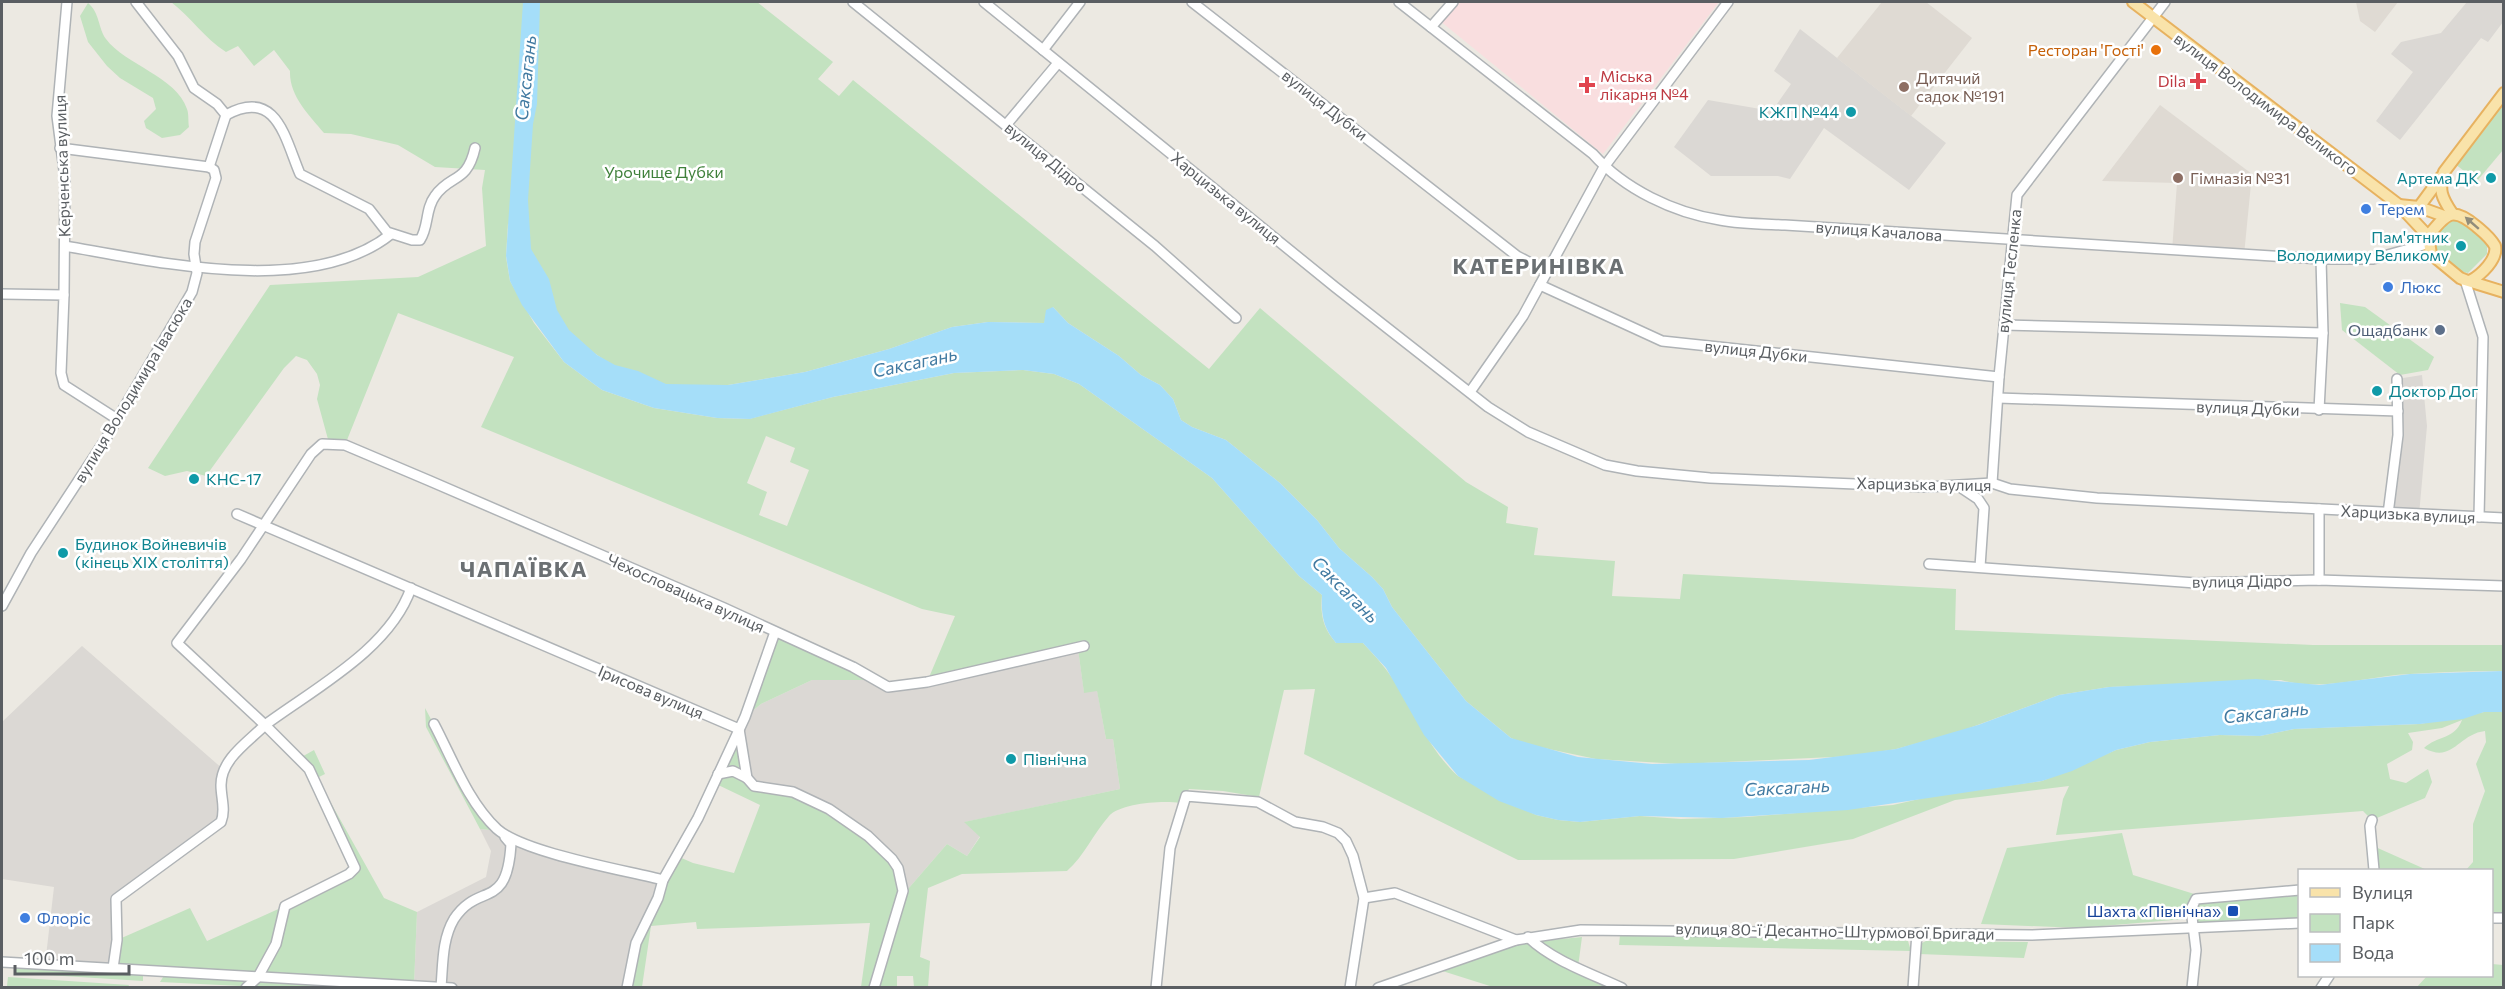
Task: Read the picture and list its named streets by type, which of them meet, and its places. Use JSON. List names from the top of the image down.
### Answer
{
  "streets": {
    "main road": ["вулиця Володимира Великого"],
    "street": [
      "вулиця Дубки",
      "вулиця Дідро",
      "Керченська вулиця",
      "Харцизька вулиця",
      "вулиця Качалова",
      "вулиця Тесленка",
      "вулиця Володимира Івасюка",
      "Чехословацька вулиця",
      "Ірисова вулиця",
      "вулиця 80-ї Десантно-Штурмової Бригади"
    ]
  },
  "crossings": [
    ["вулиця Володимира Великого", "вулиця Качалова"],
    ["вулиця Володимира Великого", "вулиця Тесленка"],
    ["вулиця Дубки", "вулиця Качалова"],
    ["вулиця Дубки", "вулиця Тесленка"],
    ["Керченська вулиця", "вулиця Володимира Івасюка"],
    ["Харцизька вулиця", "вулиця Тесленка"],
    ["вулиця Качалова", "вулиця Тесленка"],
    ["Чехословацька вулиця", "Ірисова вулиця"]
  ],
  "districts": ["КАТЕРИНІВКА", "ЧАПАЇВКА"],
  "water": ["Саксагань"],
  "parks": ["Урочище Дубки"],
  "places": {
    "other": [
      "Ресторан 'Гості'",
      "Дитячий садок №191",
      "КЖП №44",
      "Гімназія №31",
      "Артема ДК",
      "Терем",
      "Пам'ятник Володимиру Великому",
      "Люкс",
      "Ощадбанк",
      "Доктор Дог",
      "КНС-17",
      "Будинок Войневичів (кінець ХІХ століття)",
      "Північна",
      "Флоріс"
    ],
    "health": ["Dila", "Міська лікарня №4"],
    "transit": ["Шахта «Північна»"]
  },
  "legend": ["Вулиця", "Парк", "Вода"],
  "scale_bar": "100 m"
}
